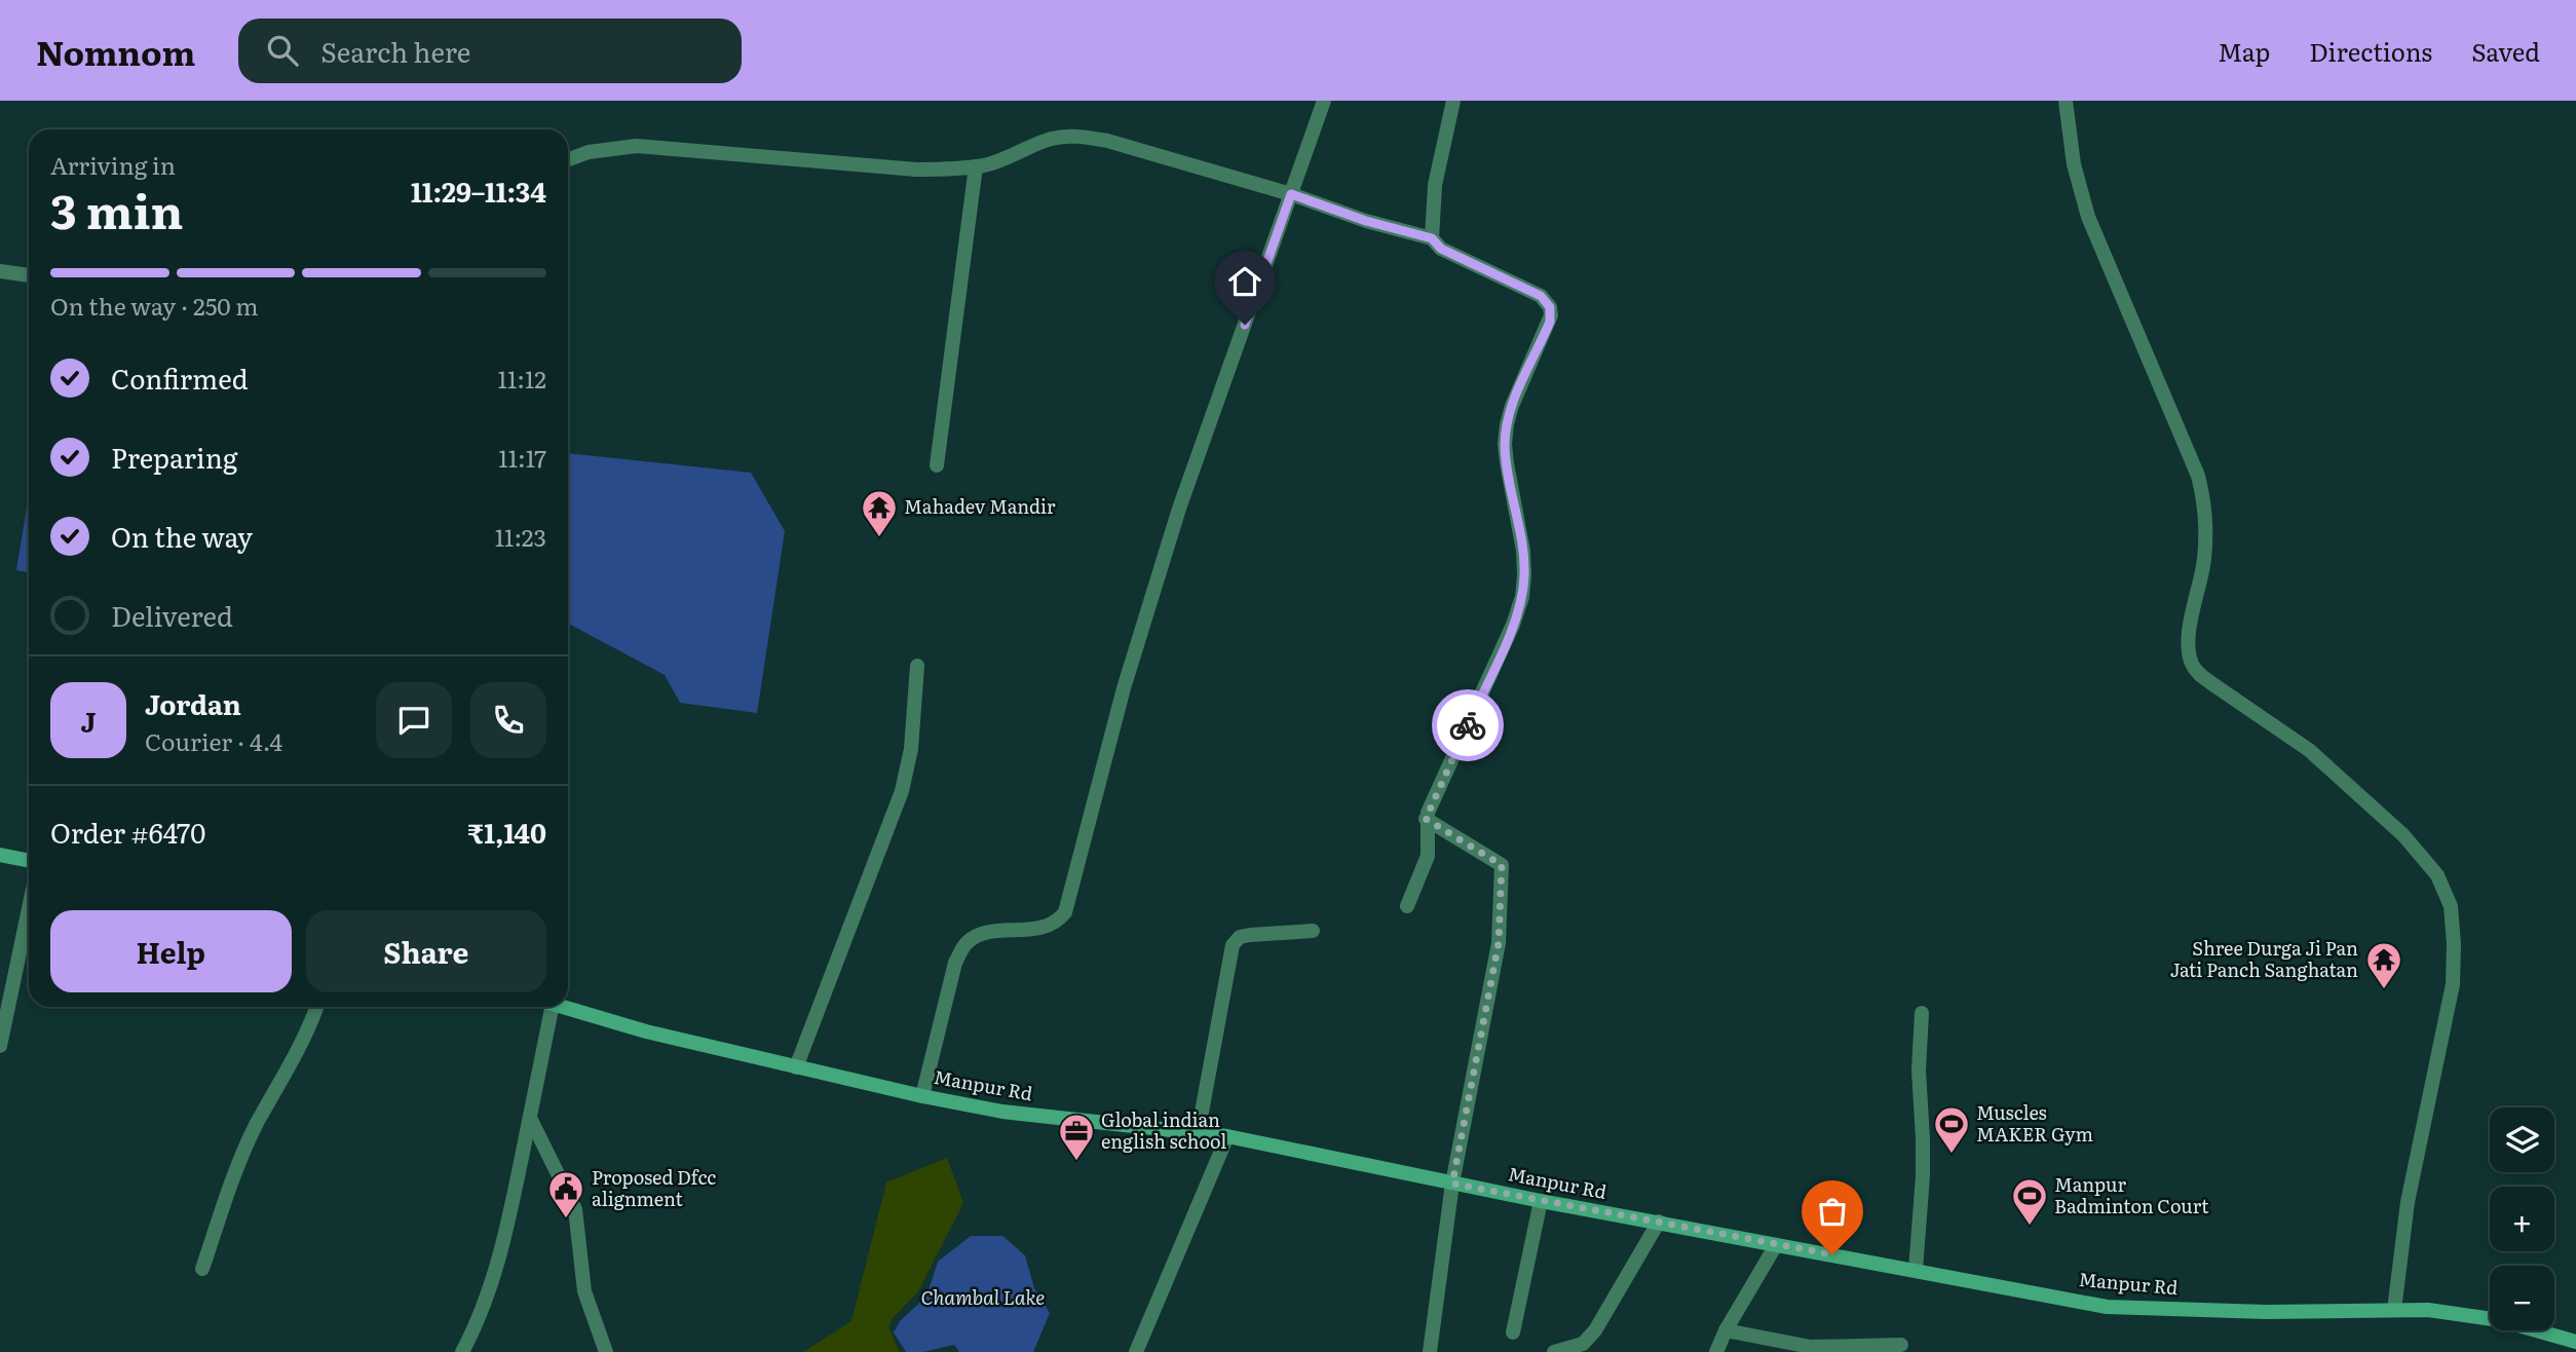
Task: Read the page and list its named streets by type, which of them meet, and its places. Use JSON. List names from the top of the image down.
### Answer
{
  "streets": {
    "main road": ["Manpur Rd"]
  },
  "water": ["Chambal Lake"],
  "places": {
    "temple": ["Mahadev Mandir", "Shree Durga Ji Pan Jati Panch Sanghatan"],
    "sports": ["Muscles MAKER Gym", "Manpur Badminton Court"],
    "office": ["Global indian english school"],
    "public building": ["Proposed Dfcc alignment"]
  },
  "page": {
    "header": "Nomnom",
    "search": "Search here",
    "nav": ["Map", "Directions", "Saved"],
    "heading": ["3 min", "Arriving in", "11:29–11:34"],
    "panel": [
      "Jordan",
      "Courier · 4.4",
      "Order #6470",
      "₹1,140"
    ],
    "bar": "On the way · 250 m",
    "list": [
      ["Confirmed", "11:12"],
      ["Preparing", "11:17"],
      ["On the way", "11:23"],
      "Delivered"
    ],
    "round": "J",
    "buttons": ["Help", "Share"],
    "map_buttons": ["+", "−"]
  }
}
